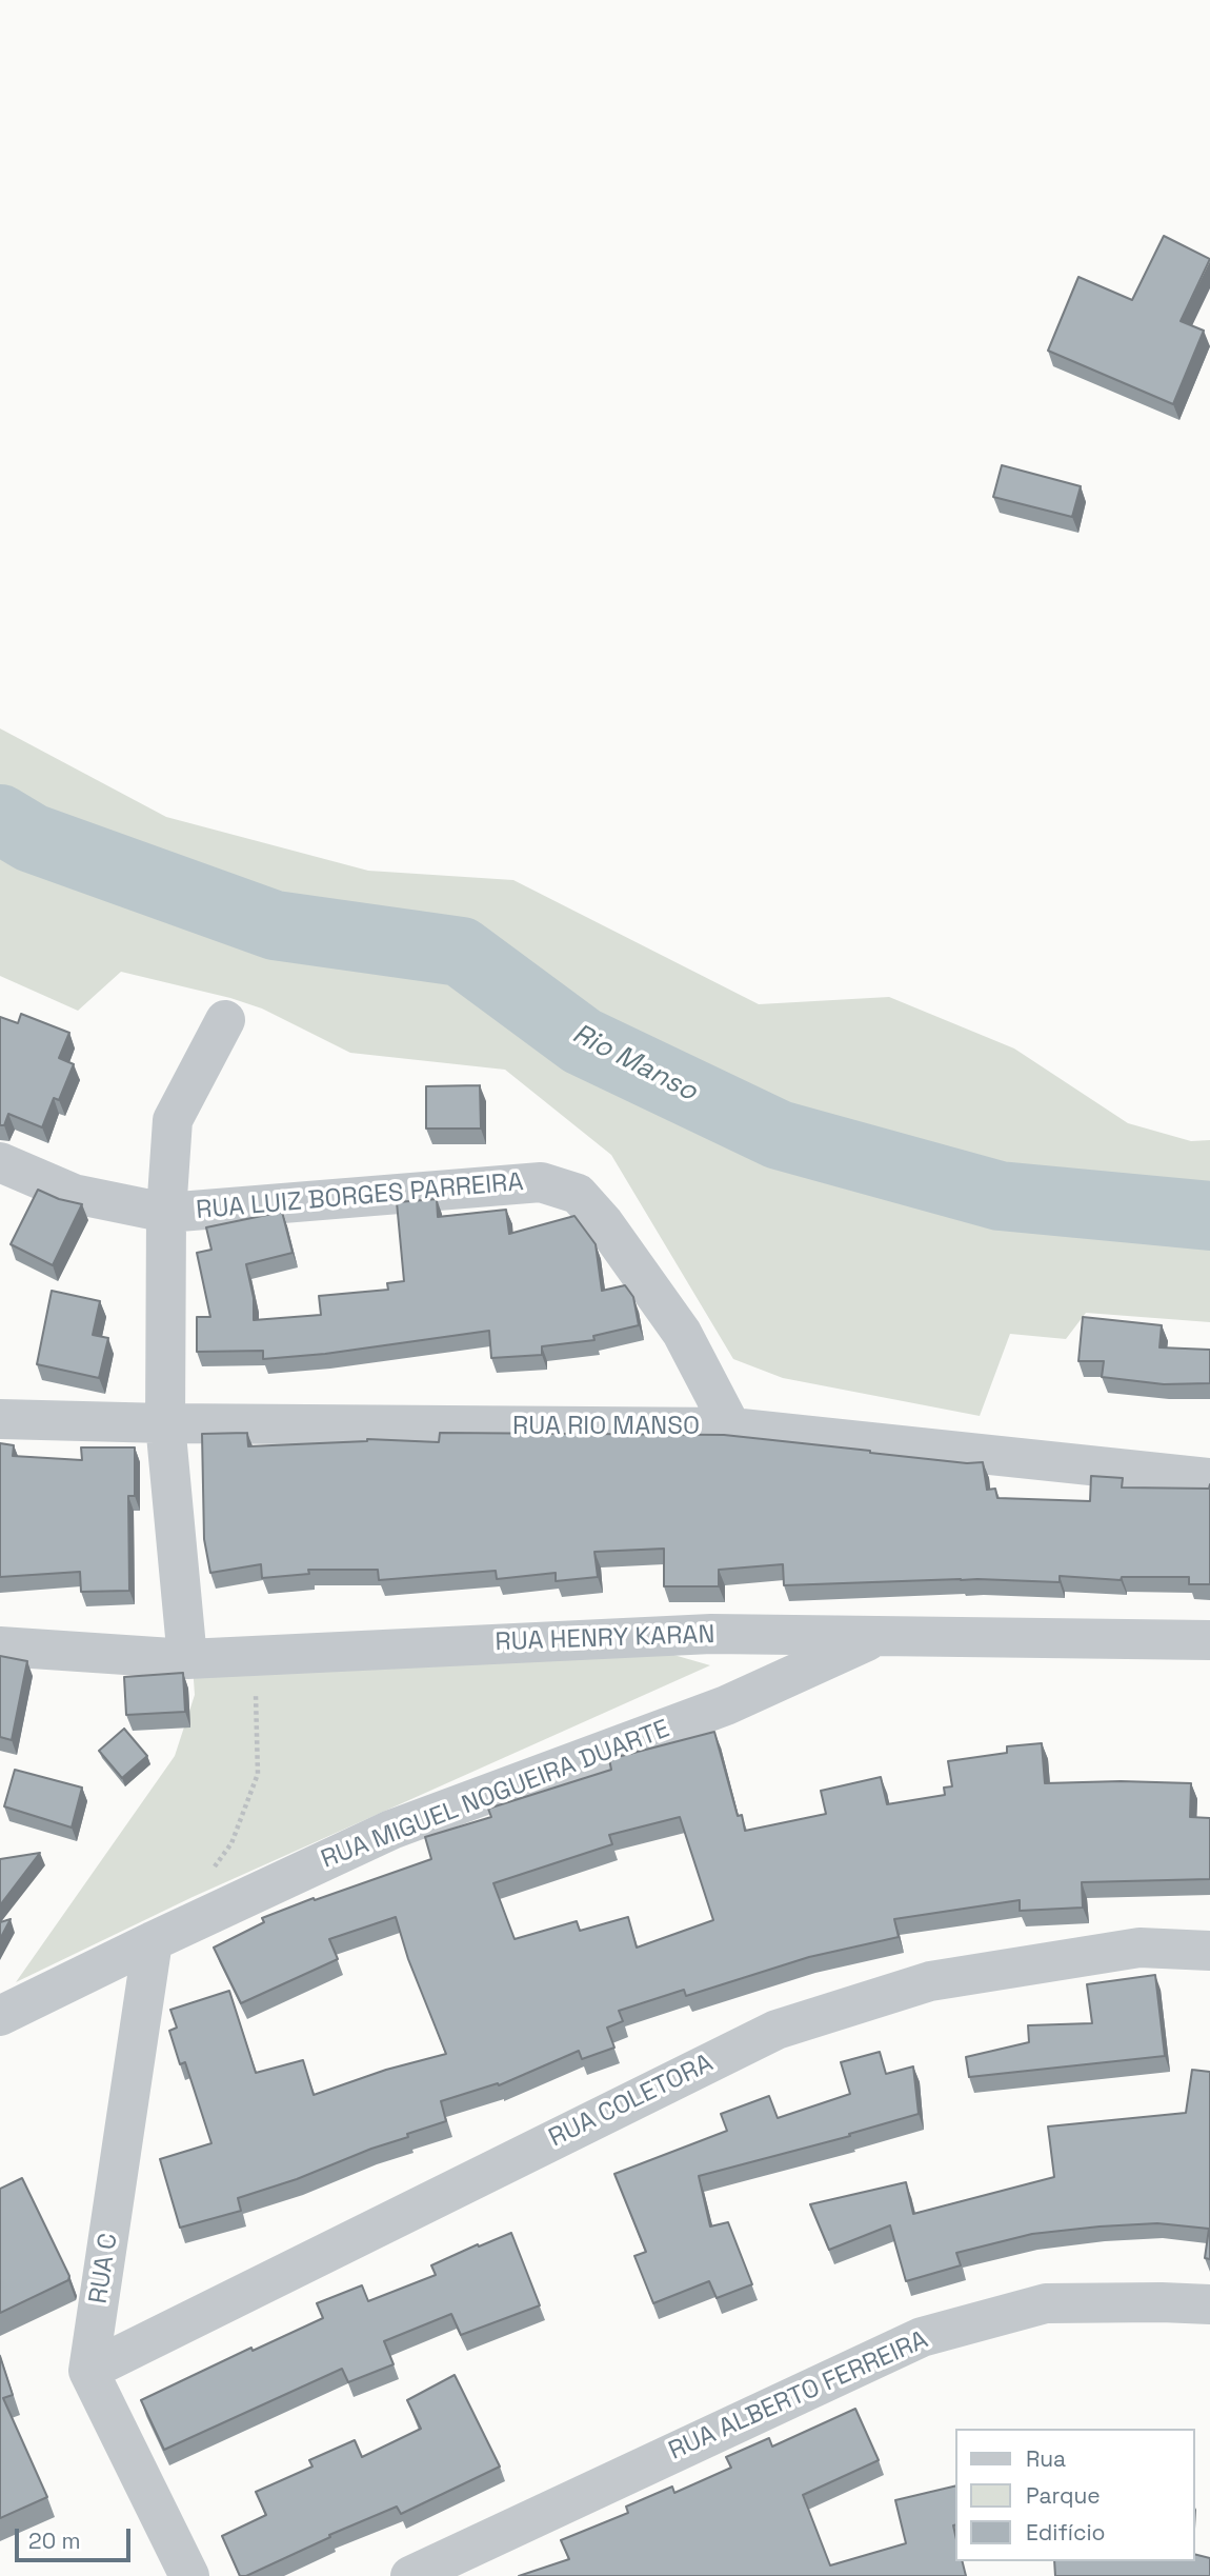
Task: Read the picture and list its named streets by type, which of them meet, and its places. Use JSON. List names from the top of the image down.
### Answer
{
  "streets": {
    "street": [
      "RUA LUIZ BORGES PARREIRA",
      "RUA RIO MANSO",
      "RUA HENRY KARAN",
      "RUA MIGUEL NOGUEIRA DUARTE",
      "RUA COLETORA",
      "RUA C",
      "RUA ALBERTO FERREIRA"
    ]
  },
  "crossings": [
    ["RUA LUIZ BORGES PARREIRA", "RUA RIO MANSO"],
    ["RUA HENRY KARAN", "RUA MIGUEL NOGUEIRA DUARTE"],
    ["RUA MIGUEL NOGUEIRA DUARTE", "RUA C"],
    ["RUA COLETORA", "RUA C"]
  ],
  "water": ["Rio Manso"],
  "legend": ["Rua", "Parque", "Edifício"],
  "scale_bar": "20 m"
}
